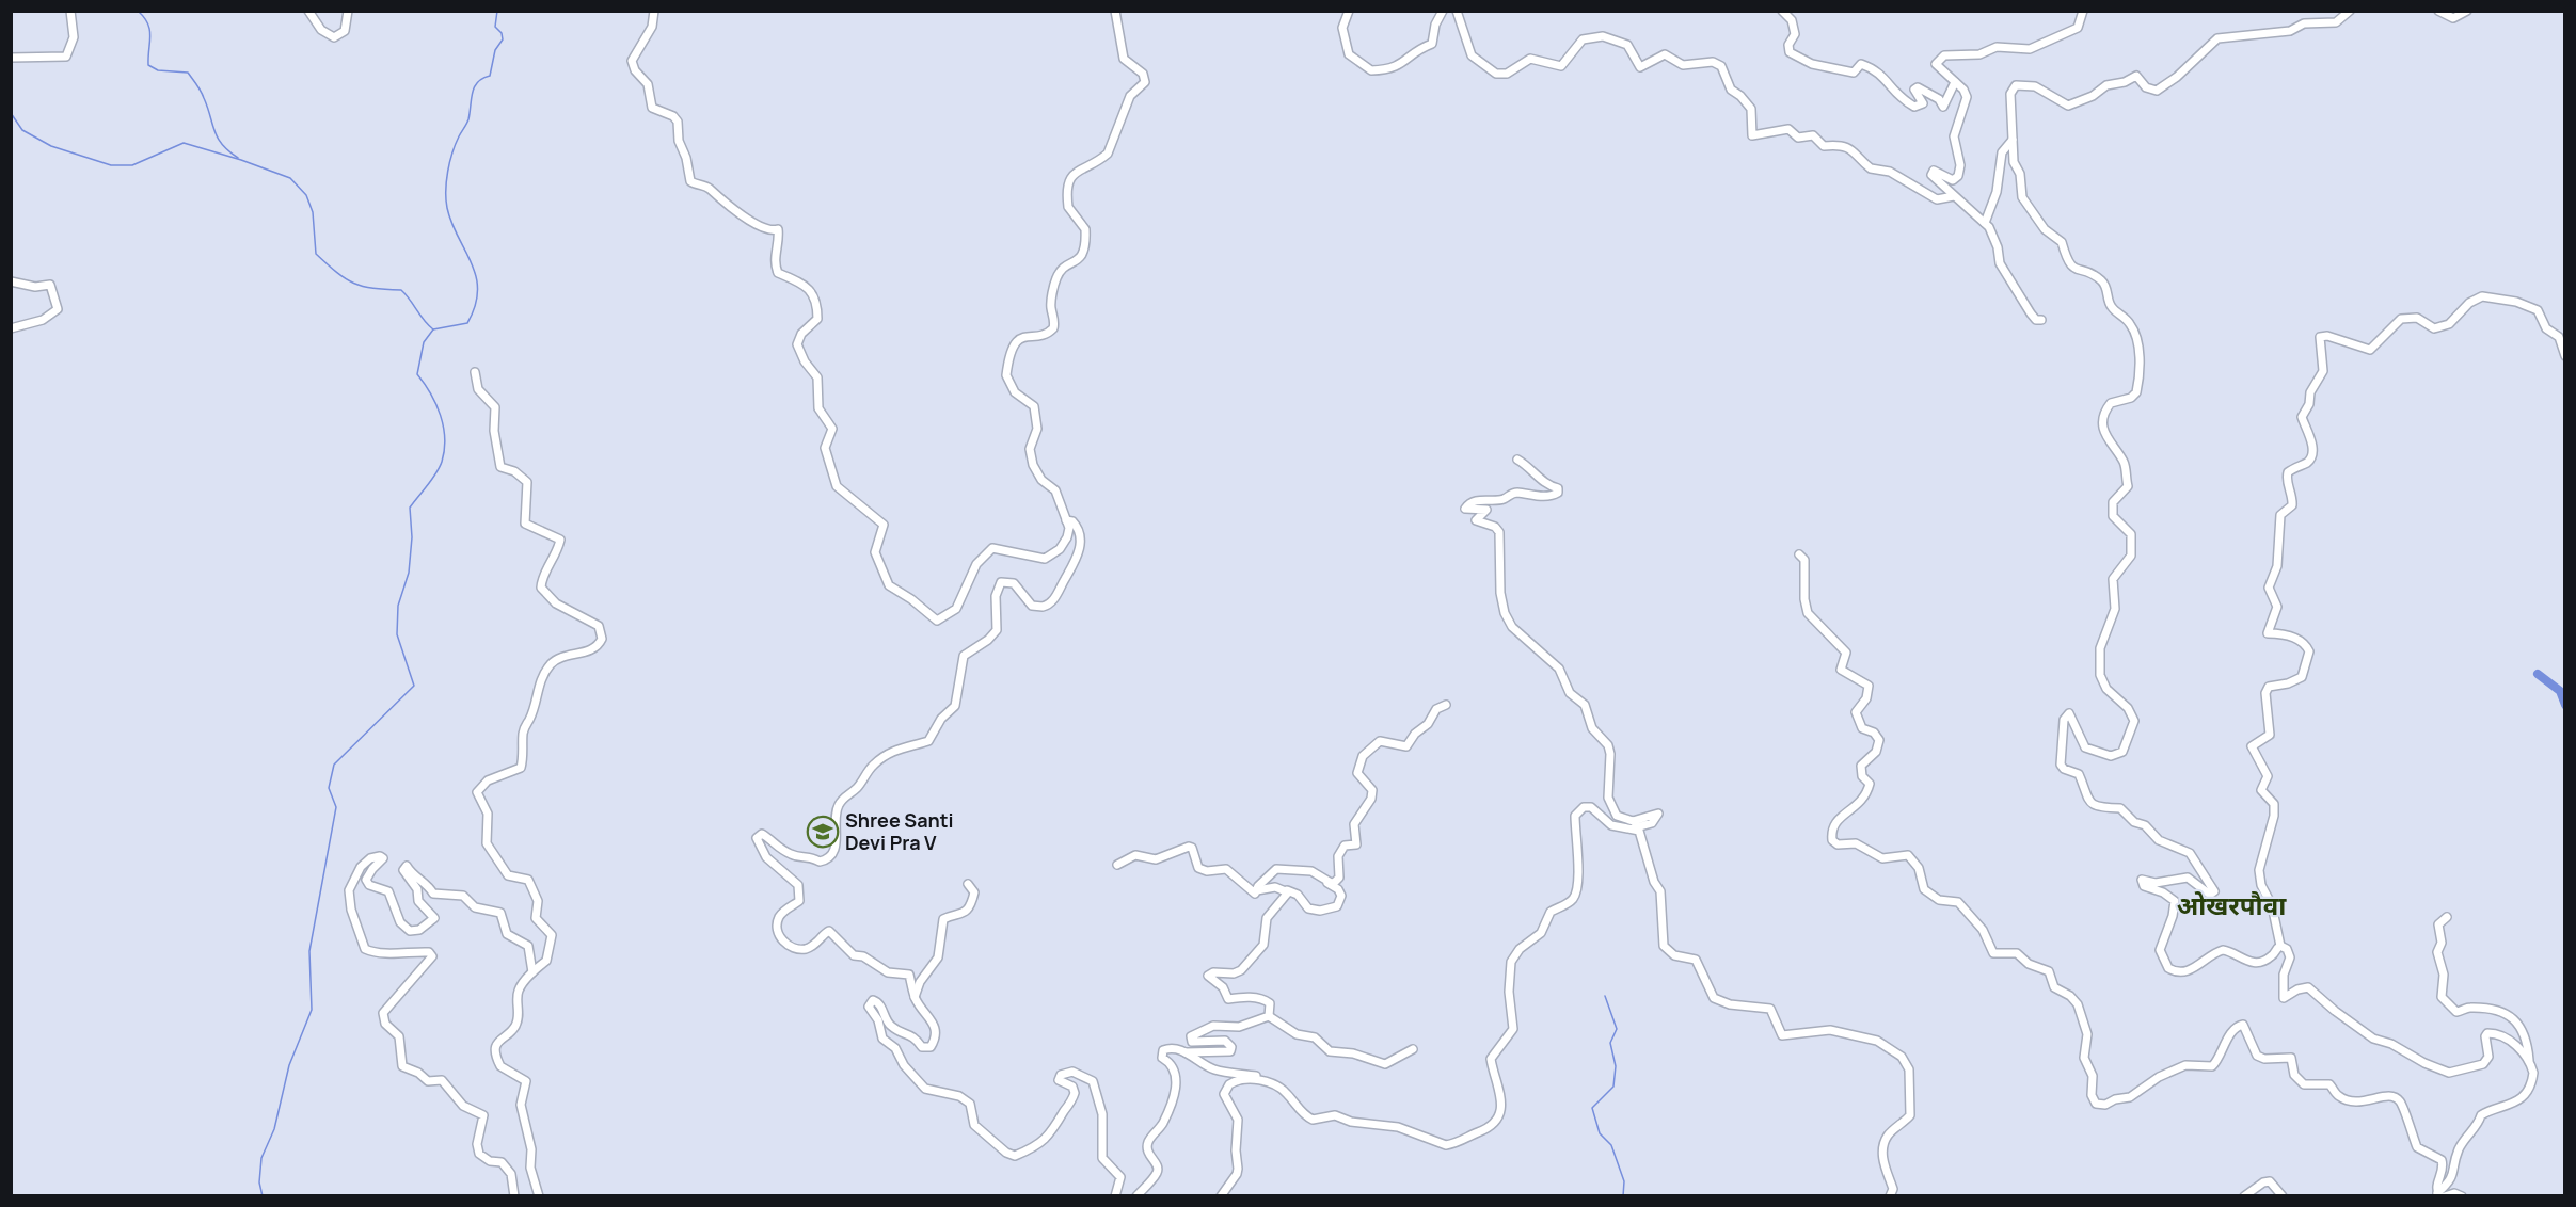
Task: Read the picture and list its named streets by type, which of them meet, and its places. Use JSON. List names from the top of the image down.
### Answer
{
  "districts": ["ओखरपौवा"],
  "places": {
    "school or university": ["Shree Santi Devi Pra V"]
  }
}
